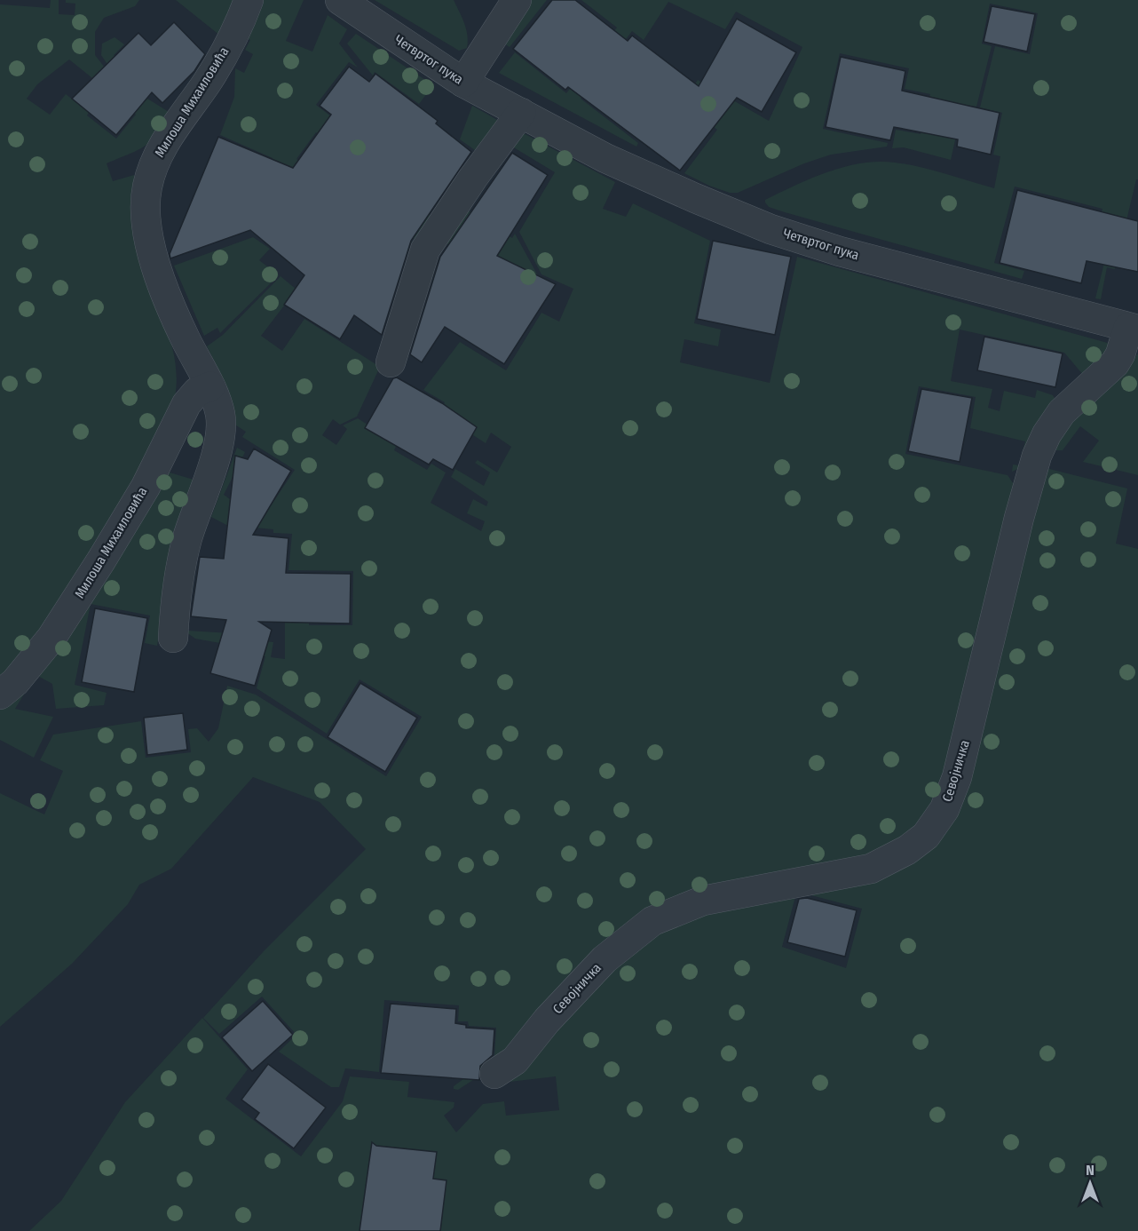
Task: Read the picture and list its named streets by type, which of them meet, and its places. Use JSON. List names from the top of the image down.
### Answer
{
  "streets": {
    "street": ["Четвртог пука", "Милоша Михаиловића", "Севојничка"]
  },
  "crossings": [
    ["Четвртог пука", "Севојничка"]
  ],
  "north": "top"
}
